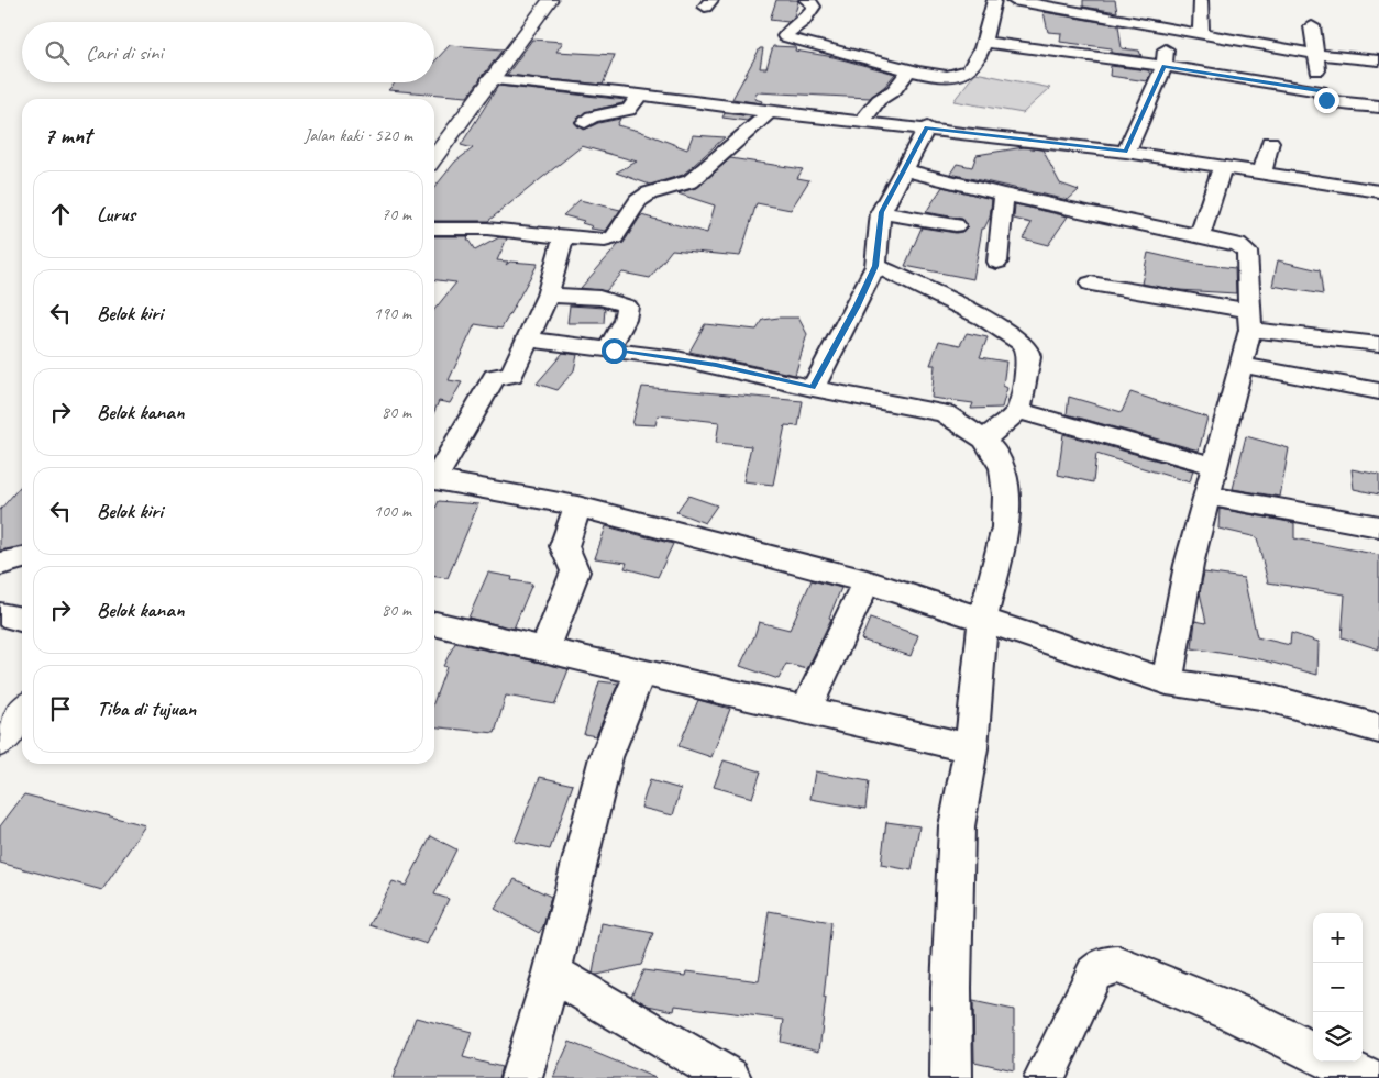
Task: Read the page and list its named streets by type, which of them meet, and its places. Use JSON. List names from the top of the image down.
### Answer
{
  "page": {
    "search": "Cari di sini",
    "heading": ["7 mnt", "Jalan kaki · 520 m"],
    "list": [
      ["Lurus", "70 m"],
      ["Belok kiri", "190 m"],
      ["Belok kanan", "80 m"],
      ["Belok kiri", "100 m"],
      ["Belok kanan", "80 m"],
      "Tiba di tujuan"
    ],
    "map_buttons": ["+", "−"]
  }
}
